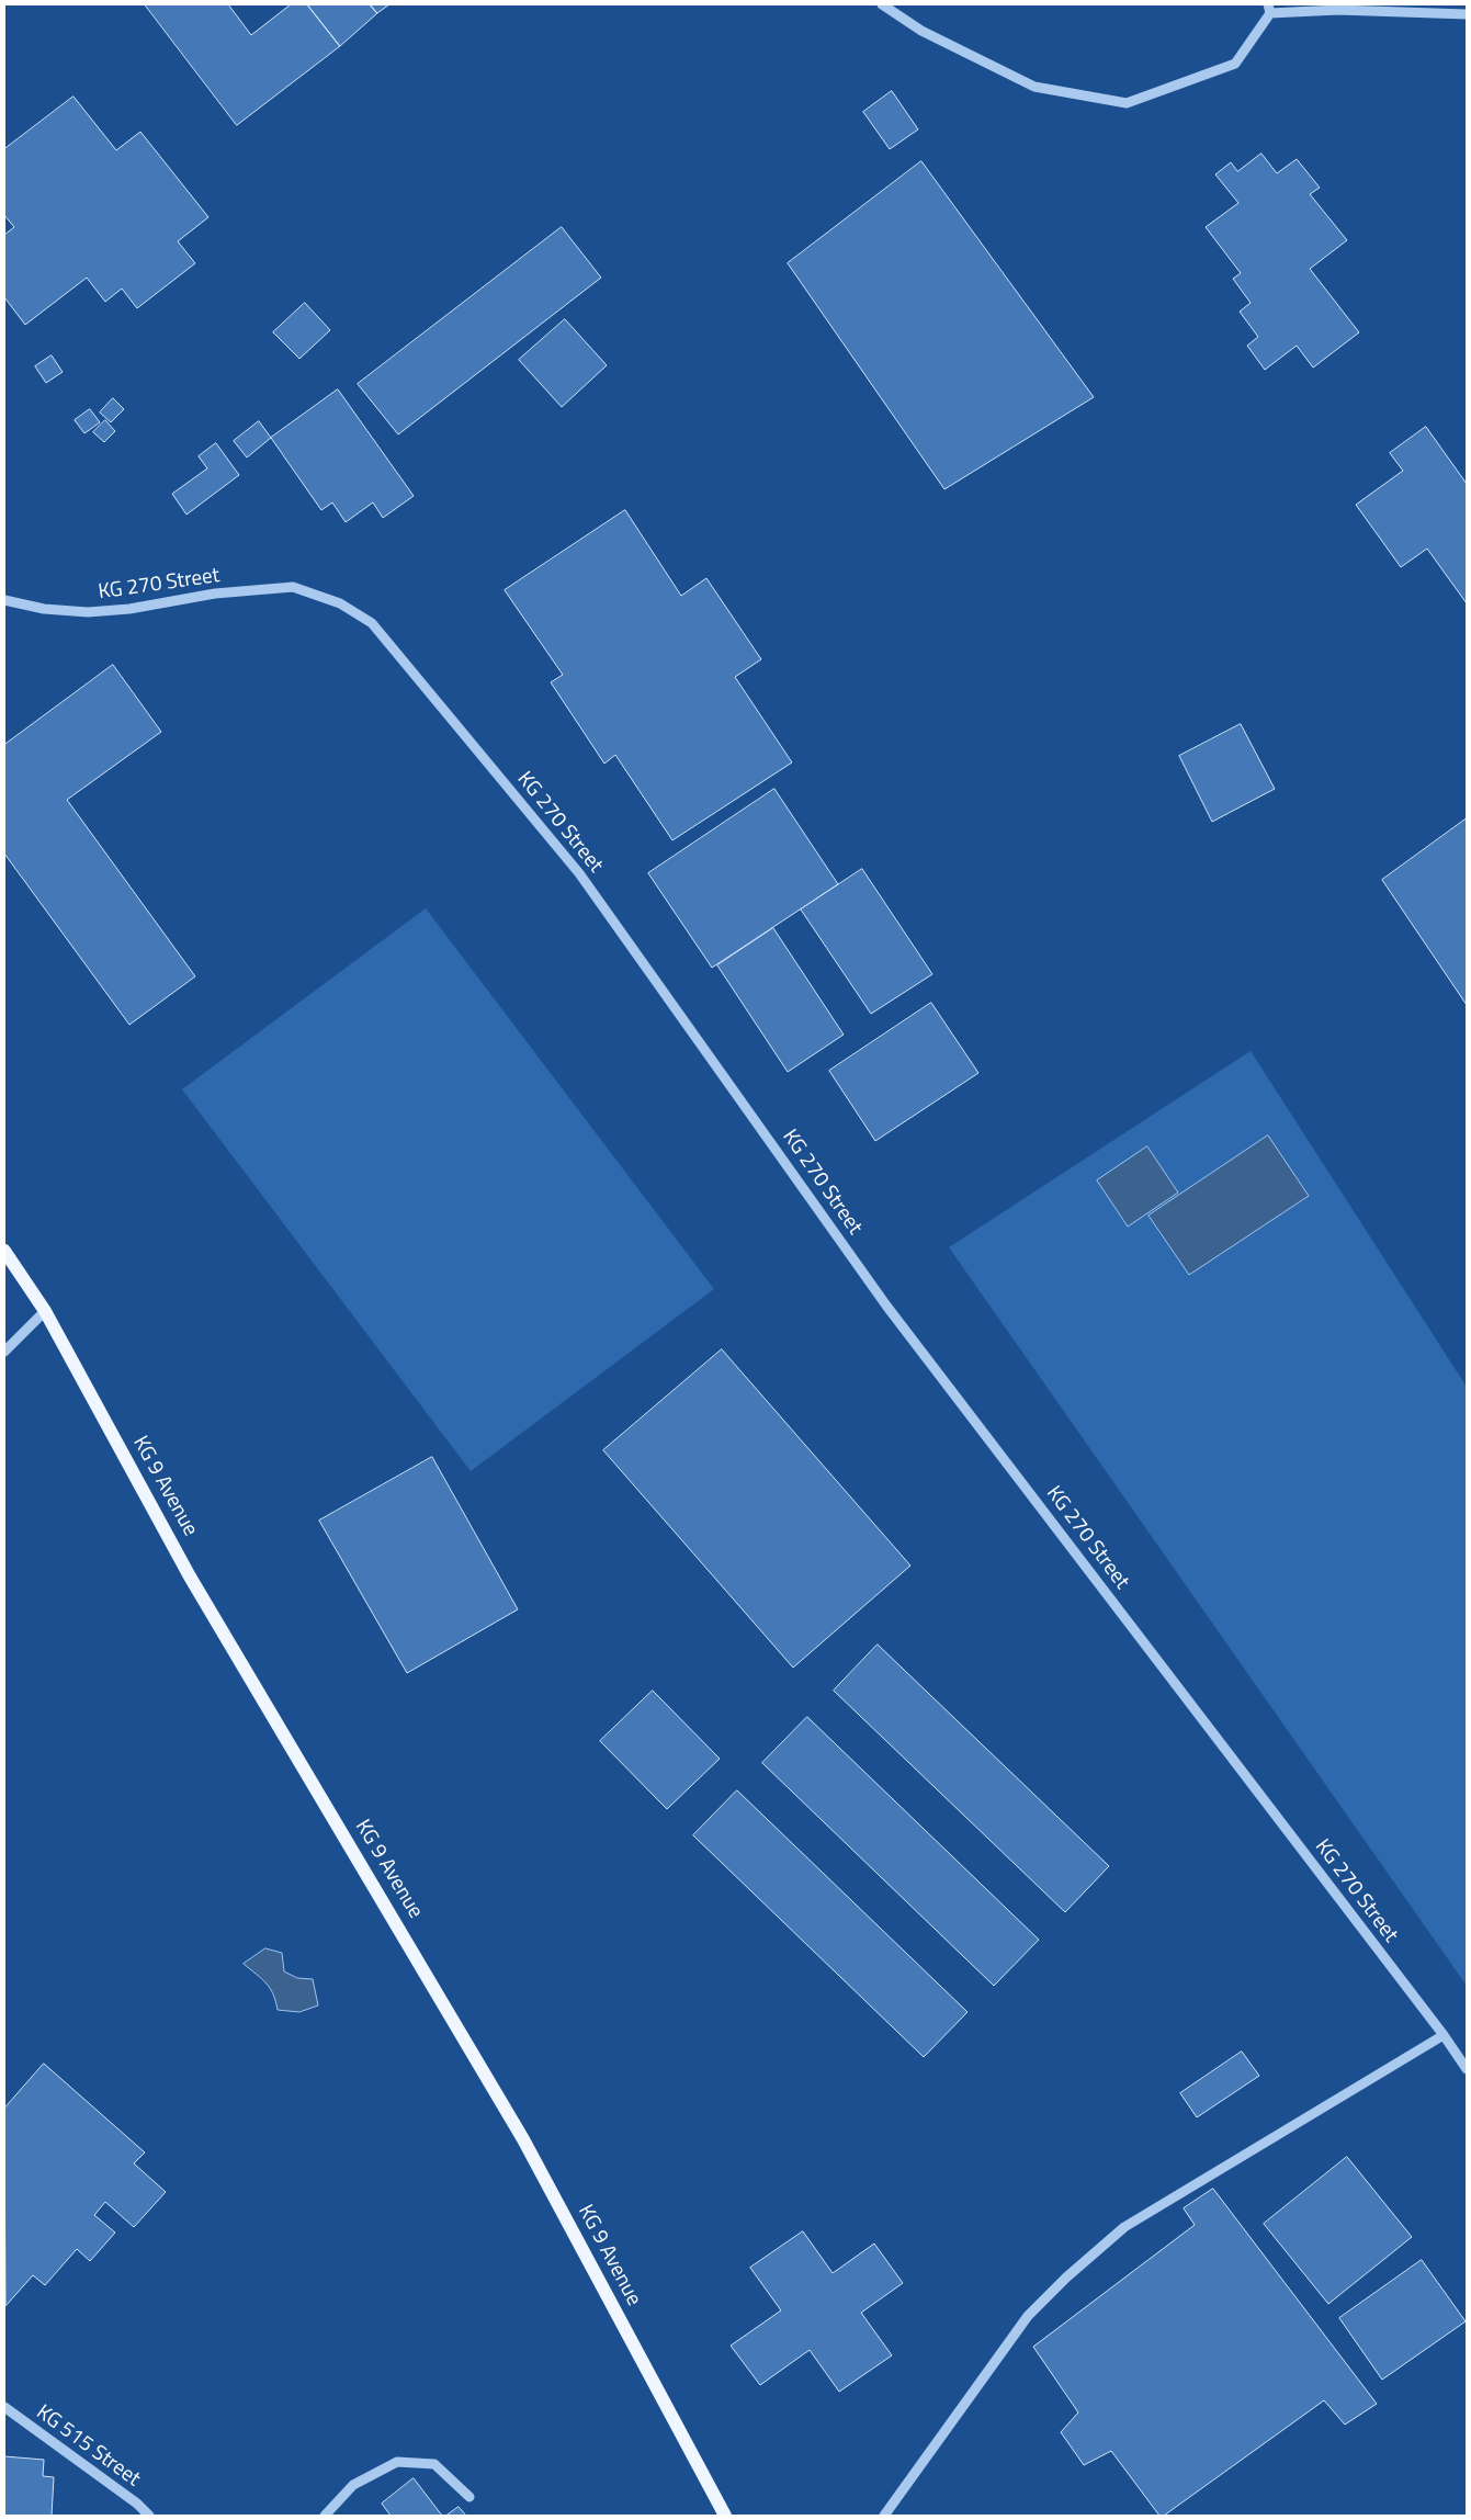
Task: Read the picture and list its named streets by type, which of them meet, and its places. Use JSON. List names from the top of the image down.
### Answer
{
  "streets": {
    "main road": ["KG 9 Avenue"],
    "street": ["KG 270 Street", "KG 515 Street"]
  }
}
